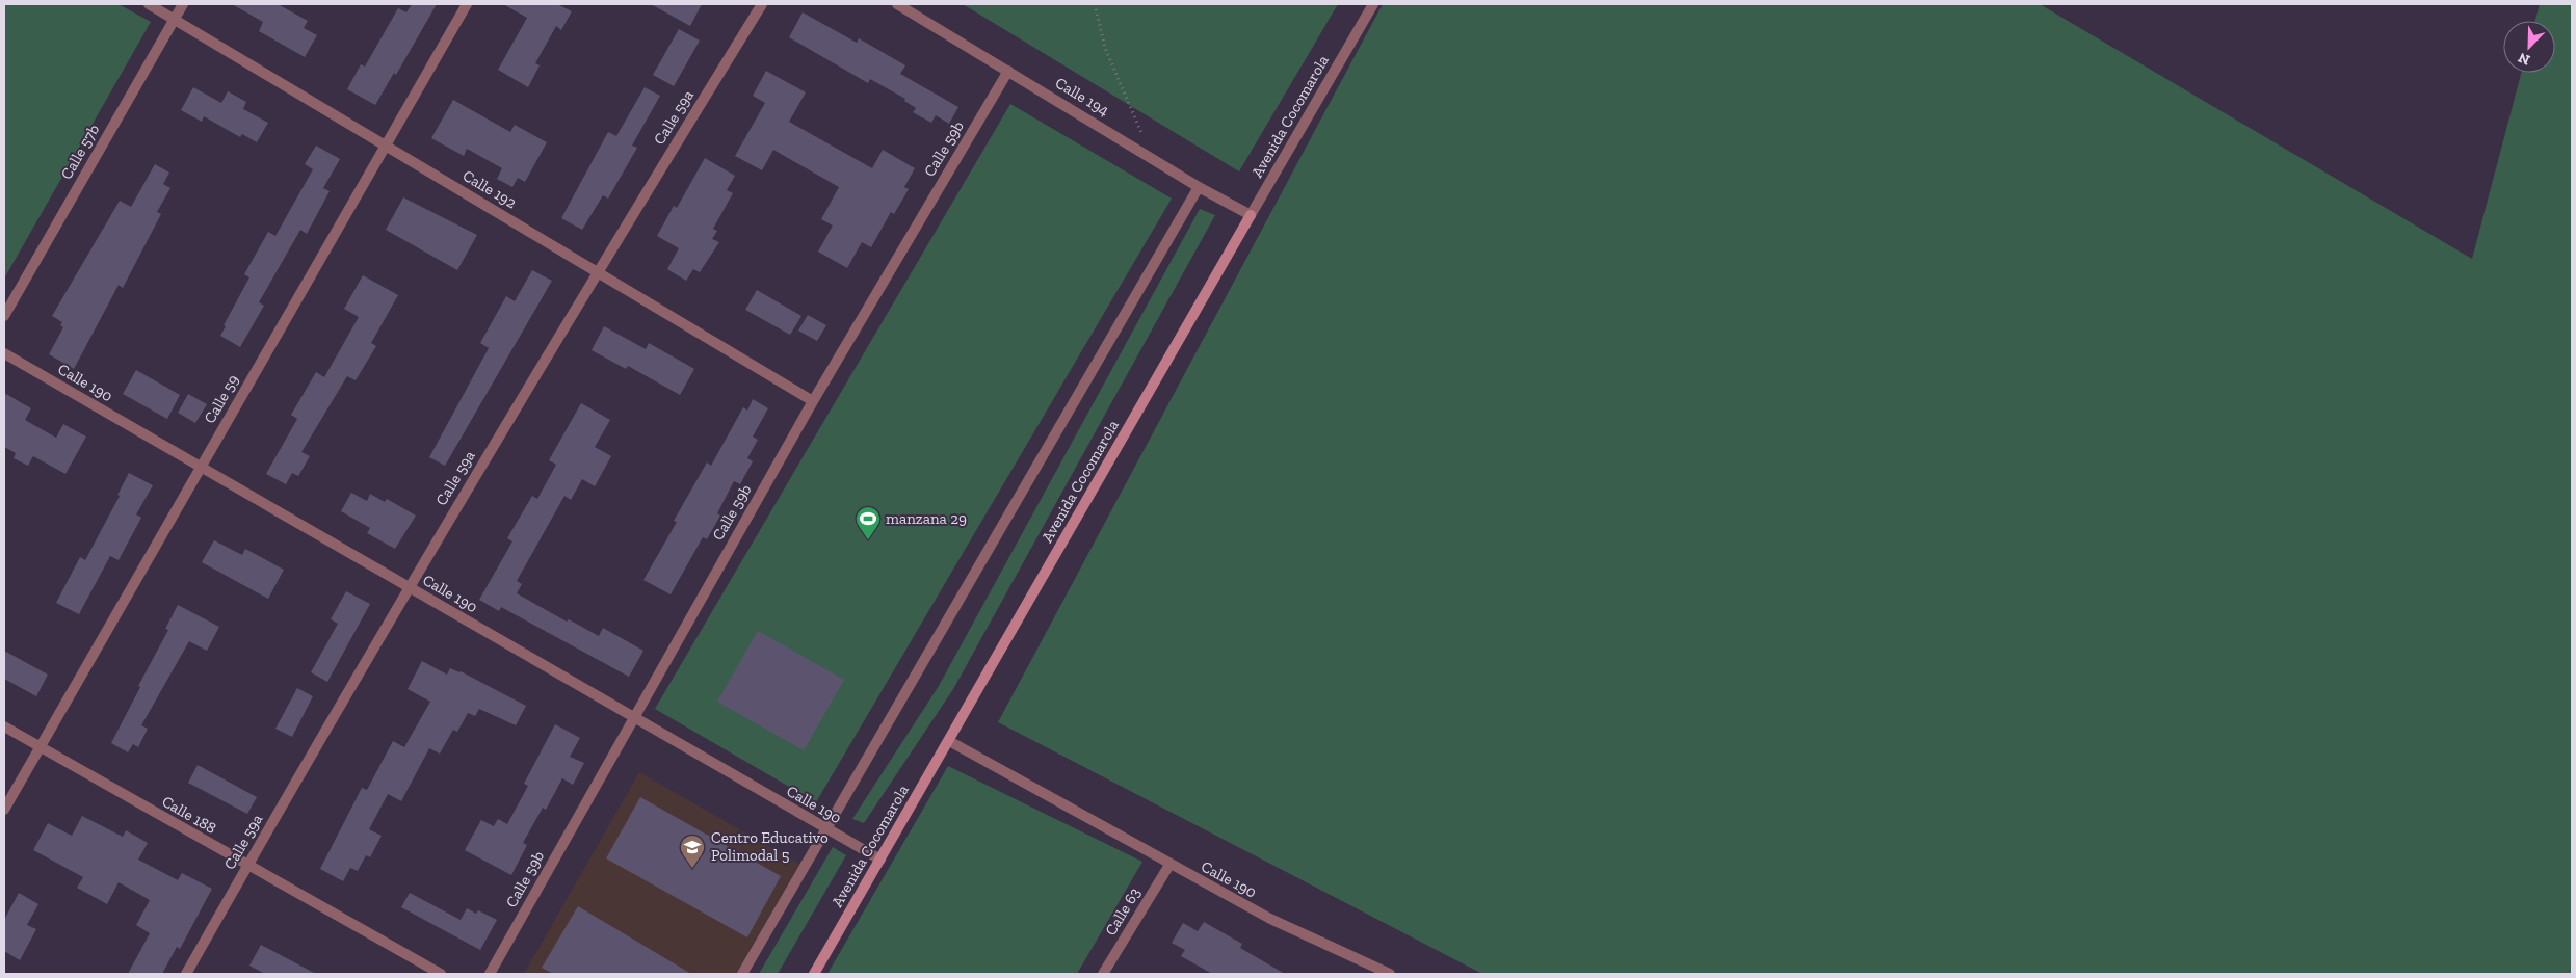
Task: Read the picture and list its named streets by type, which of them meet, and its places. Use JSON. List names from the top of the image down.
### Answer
{
  "streets": {
    "main road": ["Avenida Cocomarola"],
    "street": [
      "Calle 194",
      "Calle 59a",
      "Calle 59b",
      "Calle 57b",
      "Calle 192",
      "Calle 190",
      "Calle 59",
      "Calle 188",
      "Calle 63"
    ]
  },
  "crossings": [
    ["Calle 194", "Avenida Cocomarola"],
    ["Calle 194", "Calle 59b"],
    ["Avenida Cocomarola", "Calle 190"],
    ["Calle 59a", "Calle 192"],
    ["Calle 59a", "Calle 190"],
    ["Calle 59a", "Calle 188"],
    ["Calle 59b", "Calle 192"],
    ["Calle 59b", "Calle 190"],
    ["Calle 57b", "Calle 192"],
    ["Calle 192", "Calle 59"],
    ["Calle 190", "Calle 59"],
    ["Calle 190", "Calle 63"],
    ["Calle 59", "Calle 188"]
  ],
  "places": {
    "sports": ["manzana 29"],
    "school or university": ["Centro Educativo Polimodal 5"]
  },
  "north": "bottom left"
}
